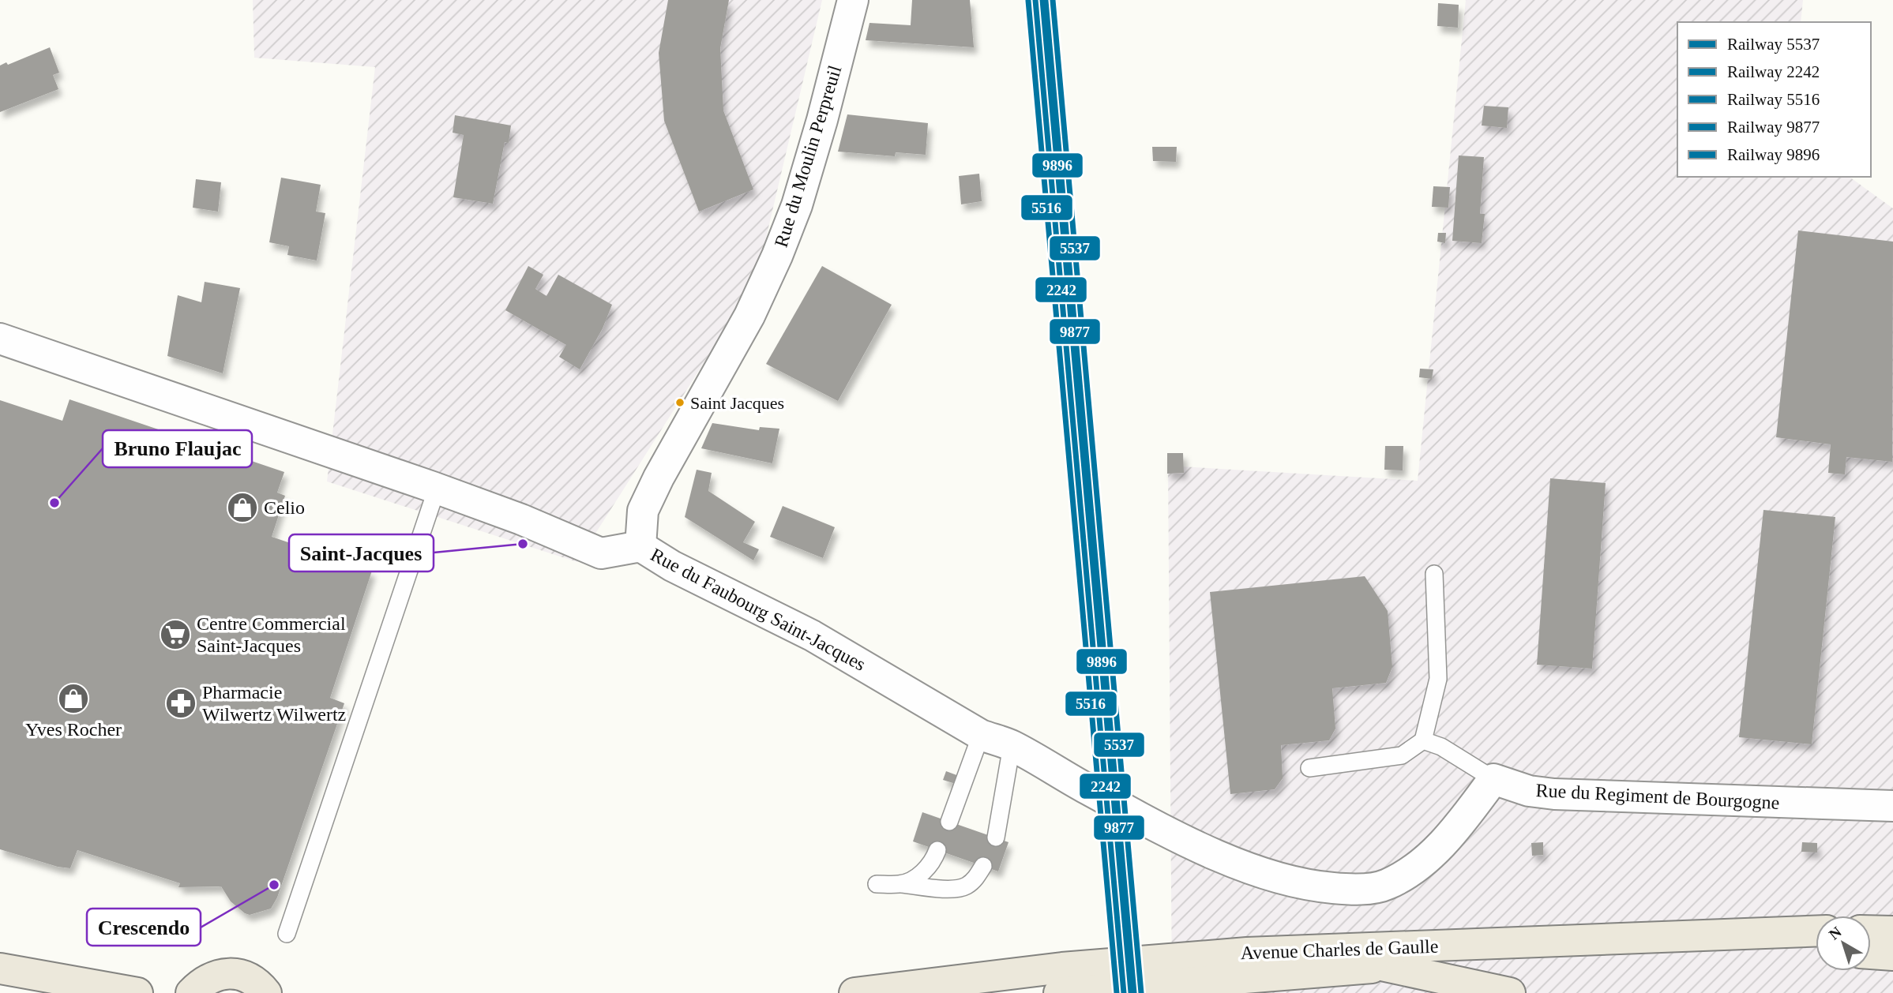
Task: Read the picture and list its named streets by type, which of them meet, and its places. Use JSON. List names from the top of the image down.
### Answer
{
  "streets": {
    "main road": ["Avenue Charles de Gaulle"],
    "street": ["Rue du Moulin Perpreuil", "Rue du Faubourg Saint-Jacques", "Rue du Regiment de Bourgogne"]
  },
  "crossings": [
    ["Rue du Moulin Perpreuil", "Rue du Faubourg Saint-Jacques"],
    ["Rue du Faubourg Saint-Jacques", "Rue du Regiment de Bourgogne"]
  ],
  "places": {
    "other": [
      "Saint Jacques",
      "Bruno Flaujac",
      "Saint-Jacques",
      "Crescendo"
    ],
    "shop": ["Celio", "Yves Rocher"],
    "supermarket": ["Centre Commercial Saint-Jacques"],
    "pharmacy": ["Pharmacie Wilwertz Wilwertz"]
  },
  "lines": [
    "rail line 5537",
    "rail line 2242",
    "rail line 9896",
    "rail line 5516",
    "rail line 9877"
  ],
  "legend": [
    "Railway 5537",
    "Railway 2242",
    "Railway 5516",
    "Railway 9877",
    "Railway 9896"
  ],
  "north": "top left"
}
